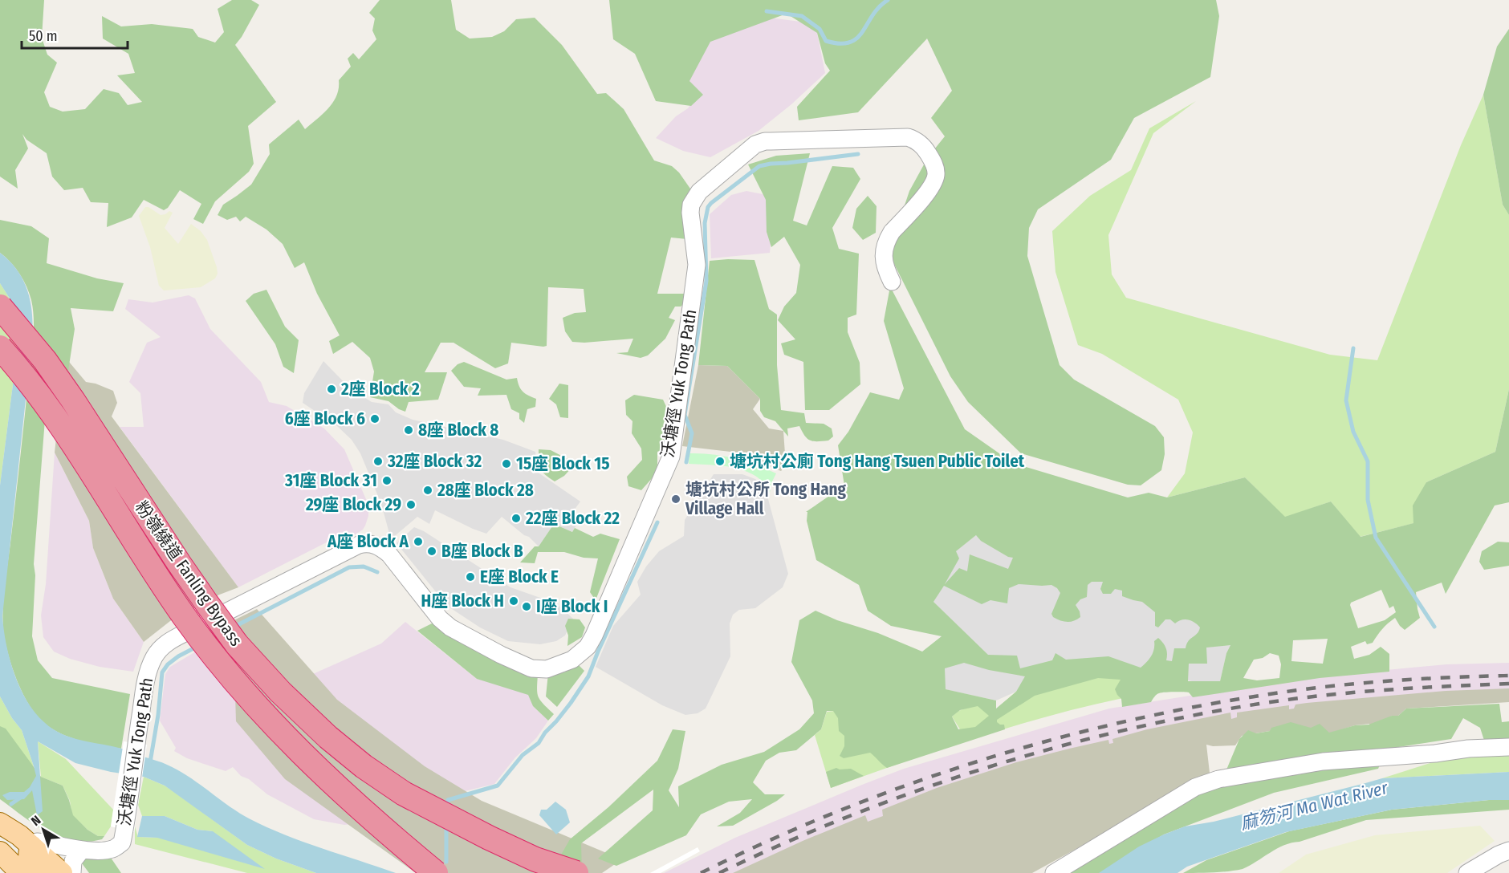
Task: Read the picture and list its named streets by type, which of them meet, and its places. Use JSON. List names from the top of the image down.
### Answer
{
  "streets": {
    "highway": ["粉嶺繞道 Fanling Bypass"],
    "street": ["沃塘徑 Yuk Tong Path"]
  },
  "water": ["麻笏河 Ma Wat River"],
  "places": [
    "2座 Block 2",
    "6座 Block 6",
    "8座 Block 8",
    "32座 Block 32",
    "塘坑村公廁 Tong Hang Tsuen Public Toilet",
    "15座 Block 15",
    "31座 Block 31",
    "28座 Block 28",
    "塘坑村公所 Tong Hang Village Hall",
    "29座 Block 29",
    "22座 Block 22",
    "A座 Block A",
    "B座 Block B",
    "E座 Block E",
    "H座 Block H",
    "I座 Block I"
  ],
  "scale_bar": "50 m",
  "north": "top left"
}
